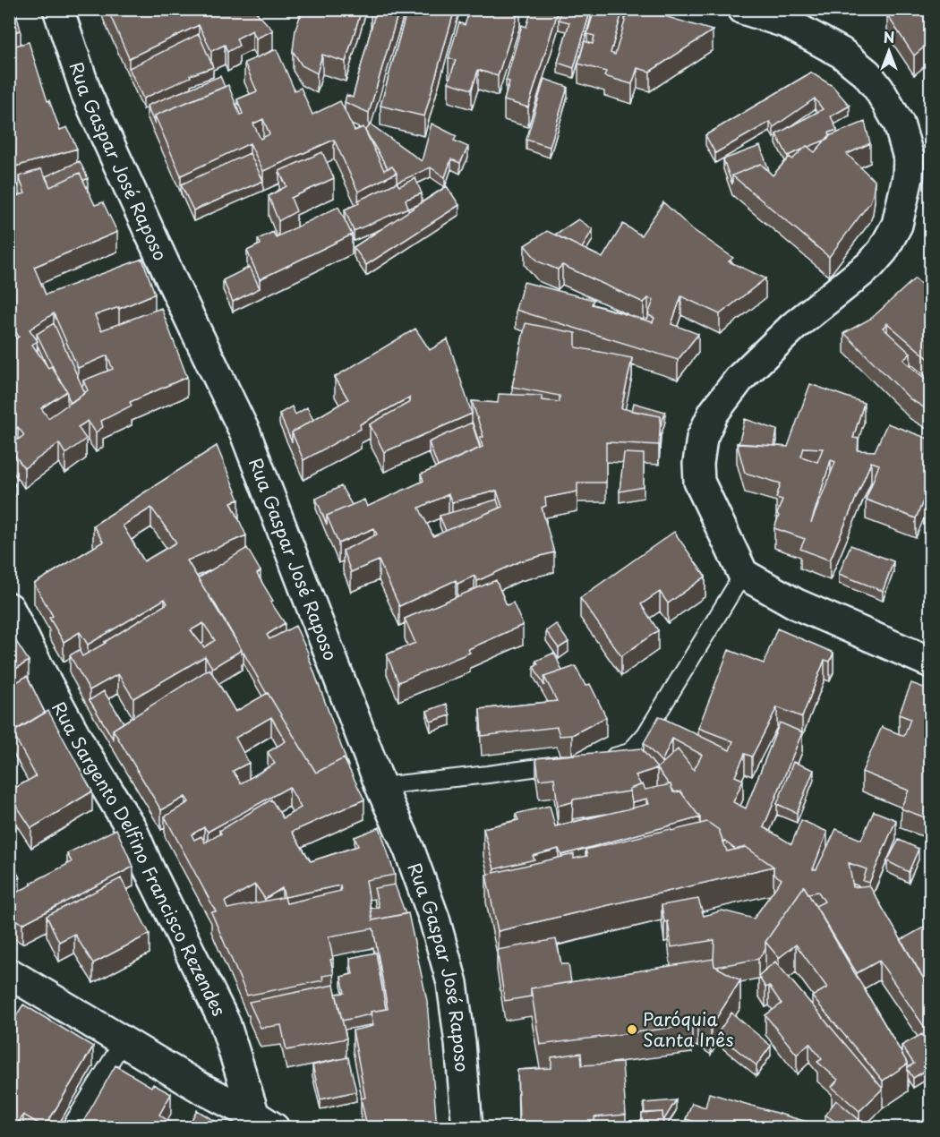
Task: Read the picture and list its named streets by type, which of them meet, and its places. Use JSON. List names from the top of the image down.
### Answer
{
  "streets": {
    "street": ["Rua Gaspar José Raposo", "Rua Sargento Delfino Francisco Rezendes"]
  },
  "places": ["Paróquia Santa Inês"],
  "north": "top"
}
